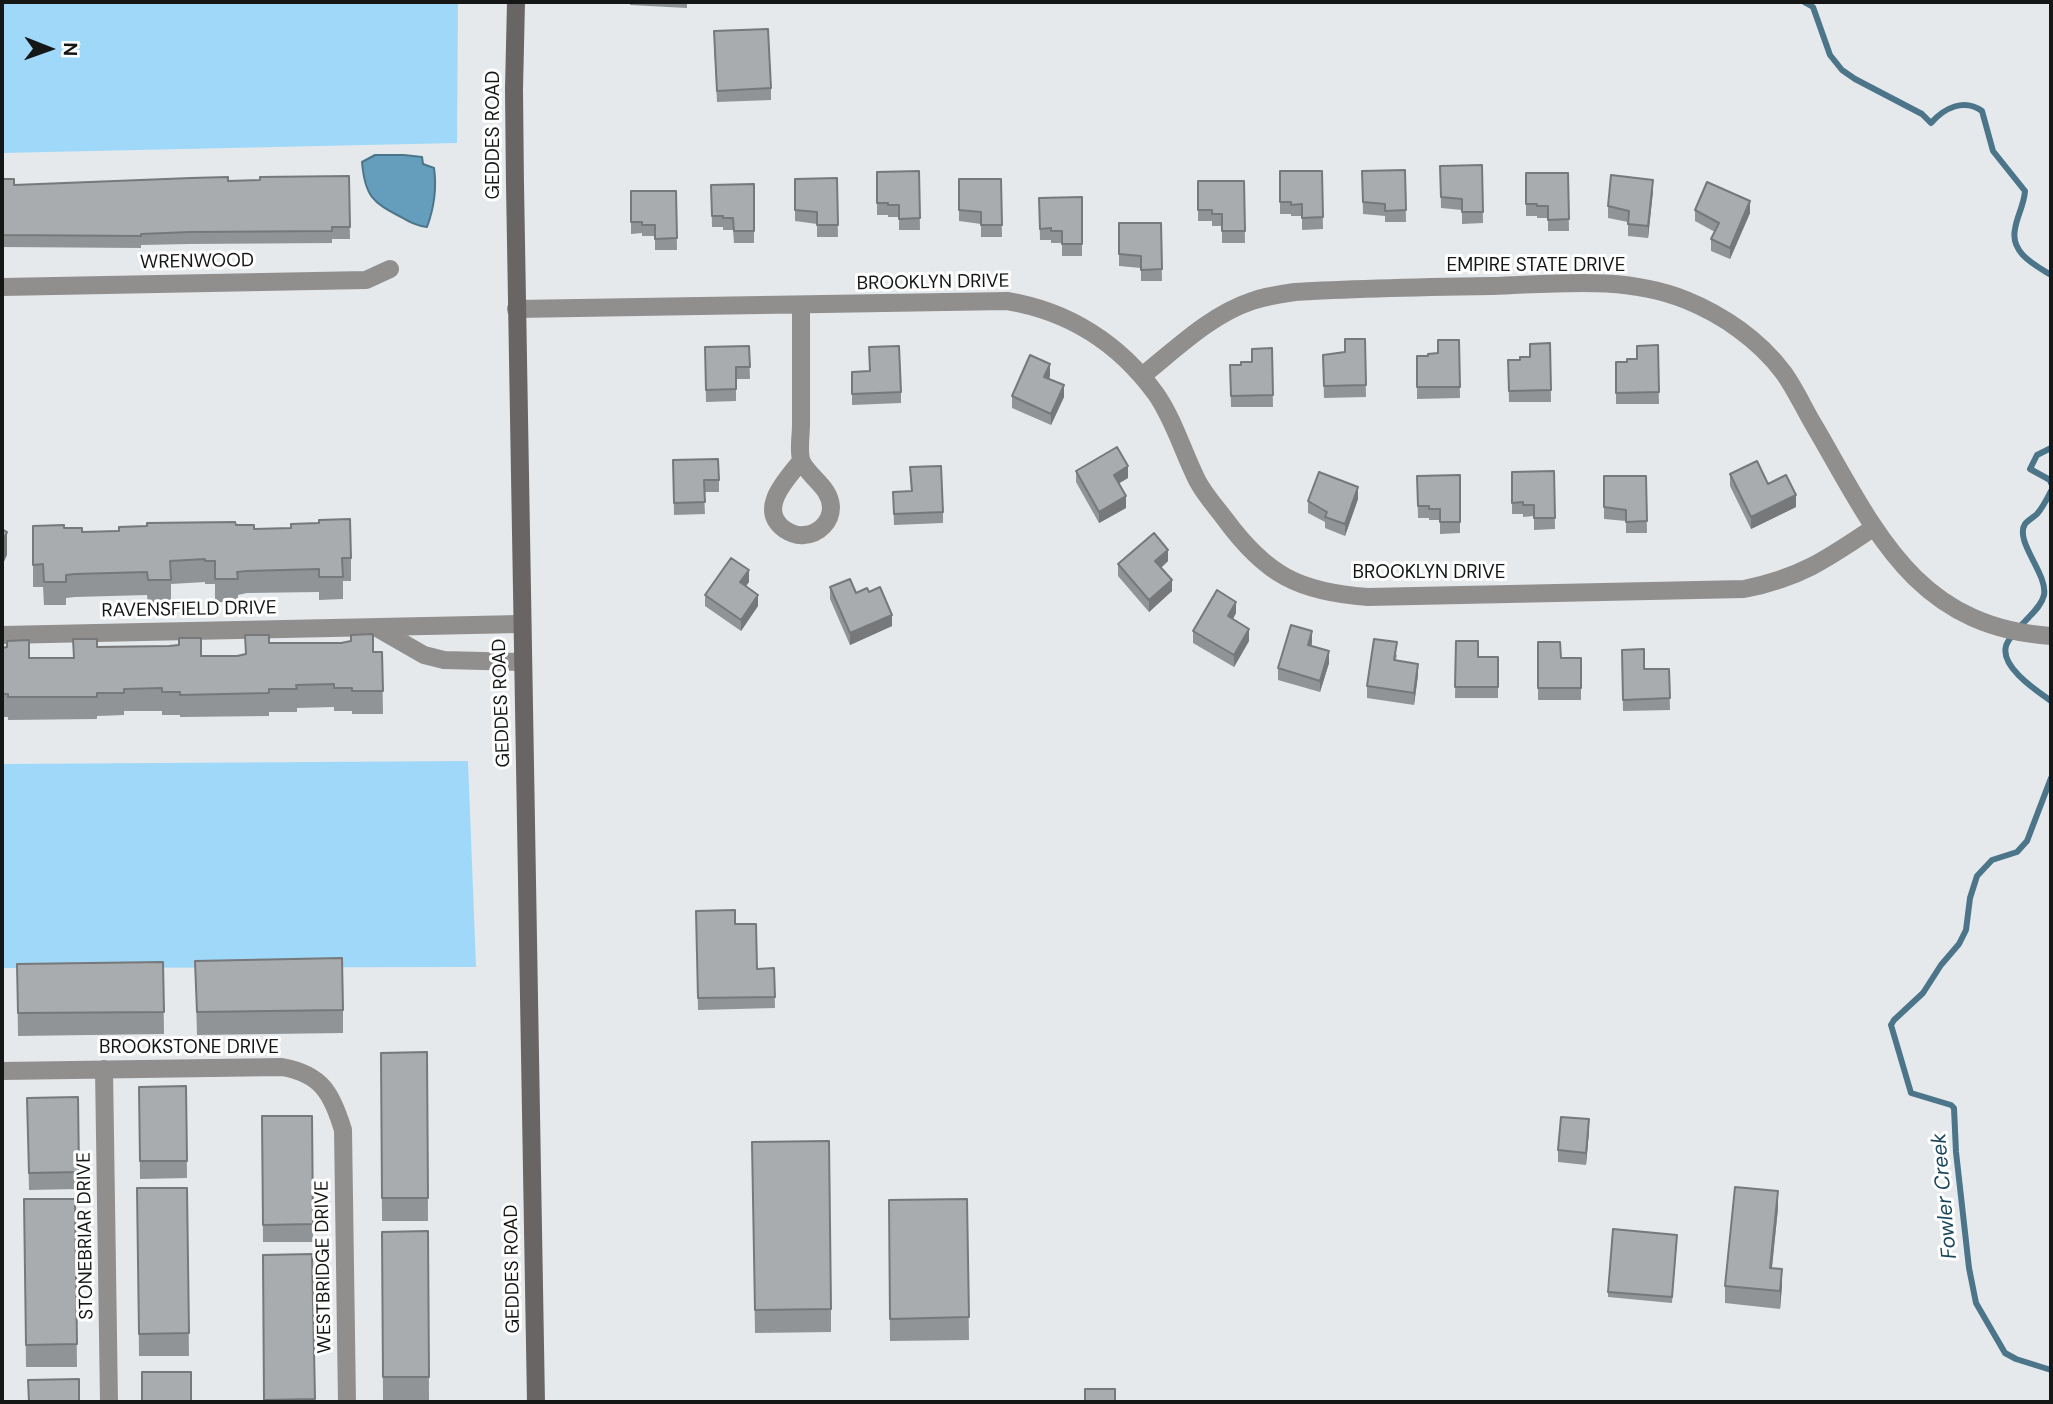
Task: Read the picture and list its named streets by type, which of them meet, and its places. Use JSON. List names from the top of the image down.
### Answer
{
  "streets": {
    "main road": ["GEDDES ROAD"],
    "street": [
      "WRENWOOD",
      "EMPIRE STATE DRIVE",
      "BROOKLYN DRIVE",
      "RAVENSFIELD DRIVE",
      "BROOKSTONE DRIVE",
      "STONEBRIAR DRIVE",
      "WESTBRIDGE DRIVE"
    ]
  },
  "crossings": [
    ["GEDDES ROAD", "BROOKLYN DRIVE"],
    ["GEDDES ROAD", "RAVENSFIELD DRIVE"],
    ["EMPIRE STATE DRIVE", "BROOKLYN DRIVE"],
    ["BROOKSTONE DRIVE", "STONEBRIAR DRIVE"],
    ["BROOKSTONE DRIVE", "WESTBRIDGE DRIVE"]
  ],
  "water": ["Fowler Creek"],
  "north": "right"
}
